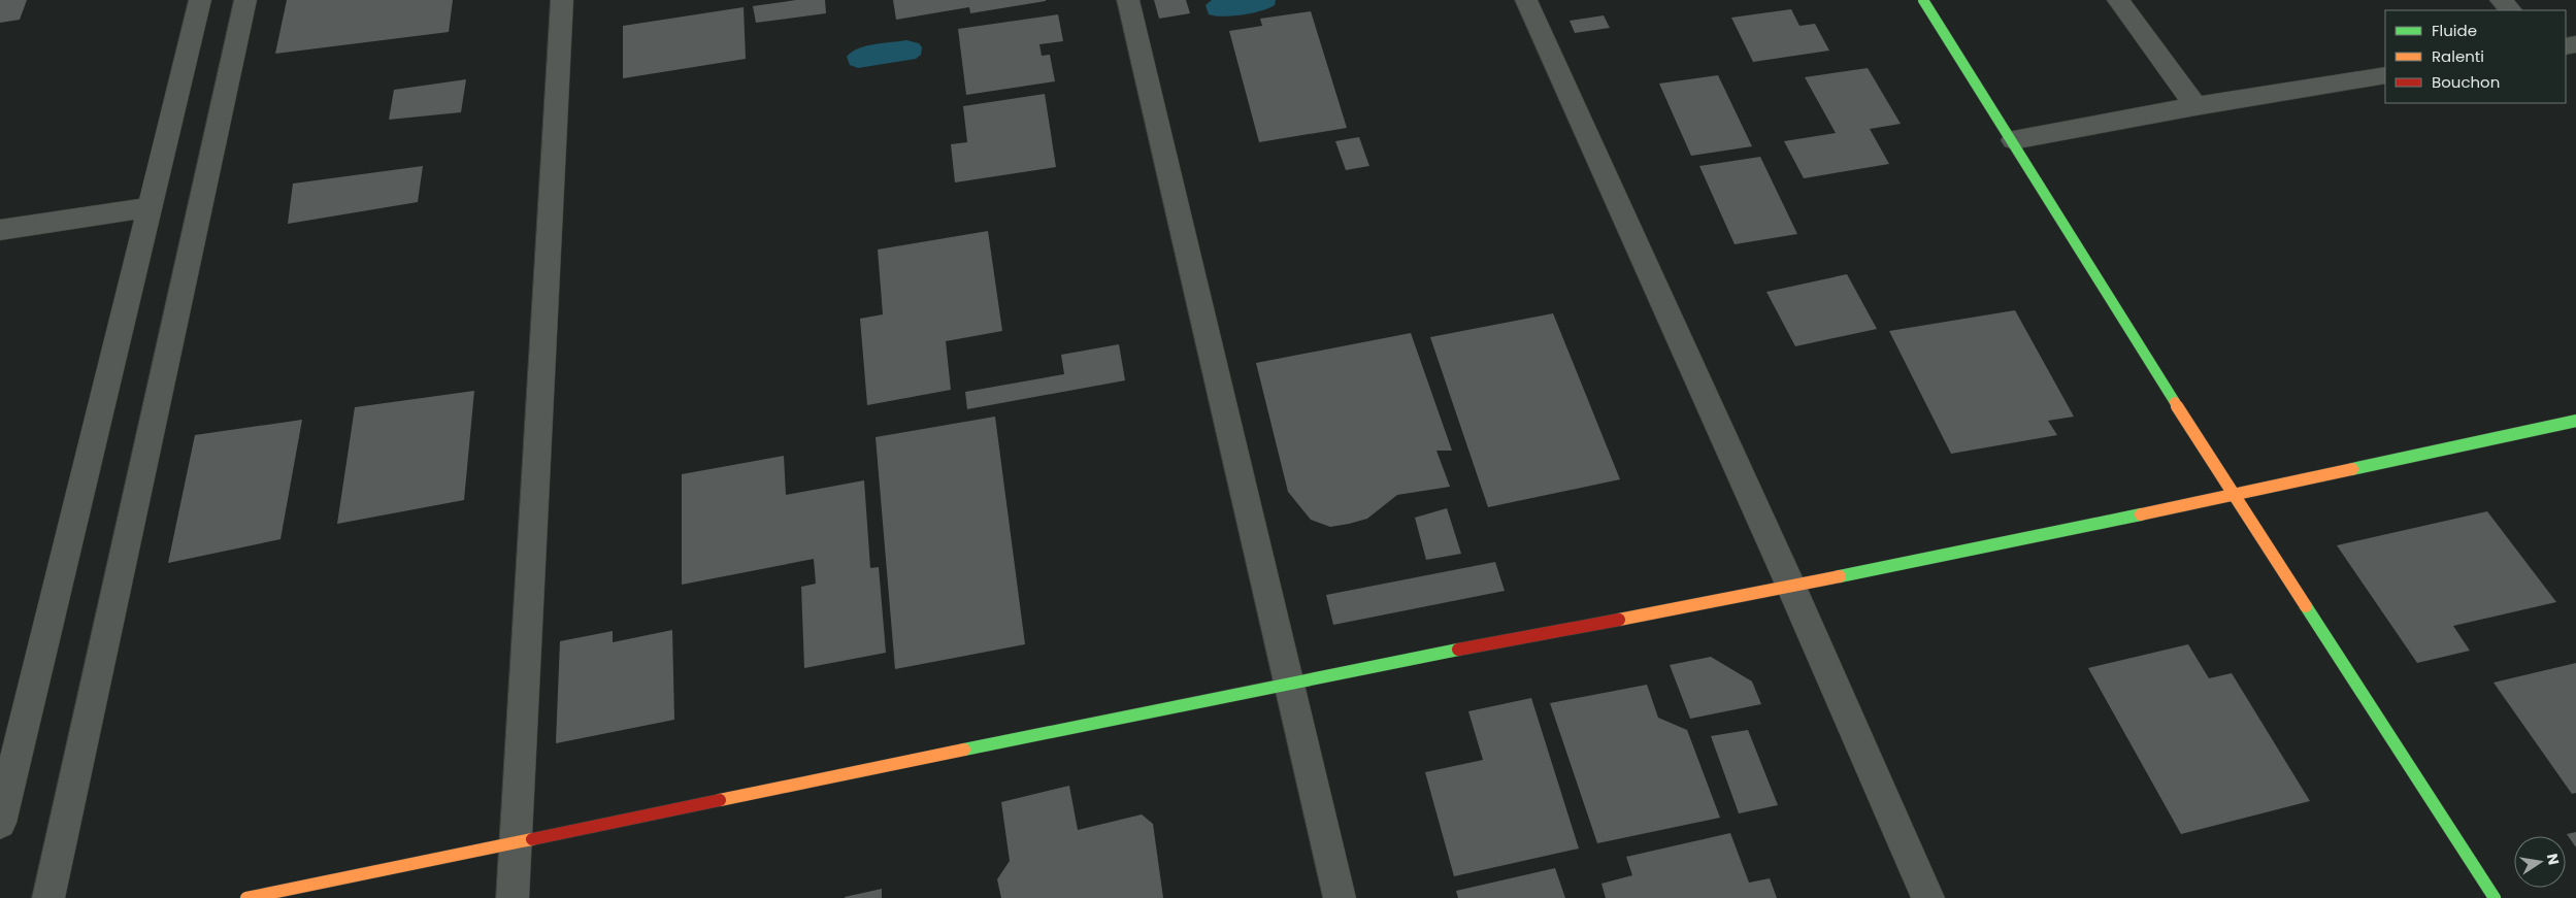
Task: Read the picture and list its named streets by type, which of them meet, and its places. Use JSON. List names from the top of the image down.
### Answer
{
  "legend": ["Fluide", "Ralenti", "Bouchon"],
  "north": "right"
}
